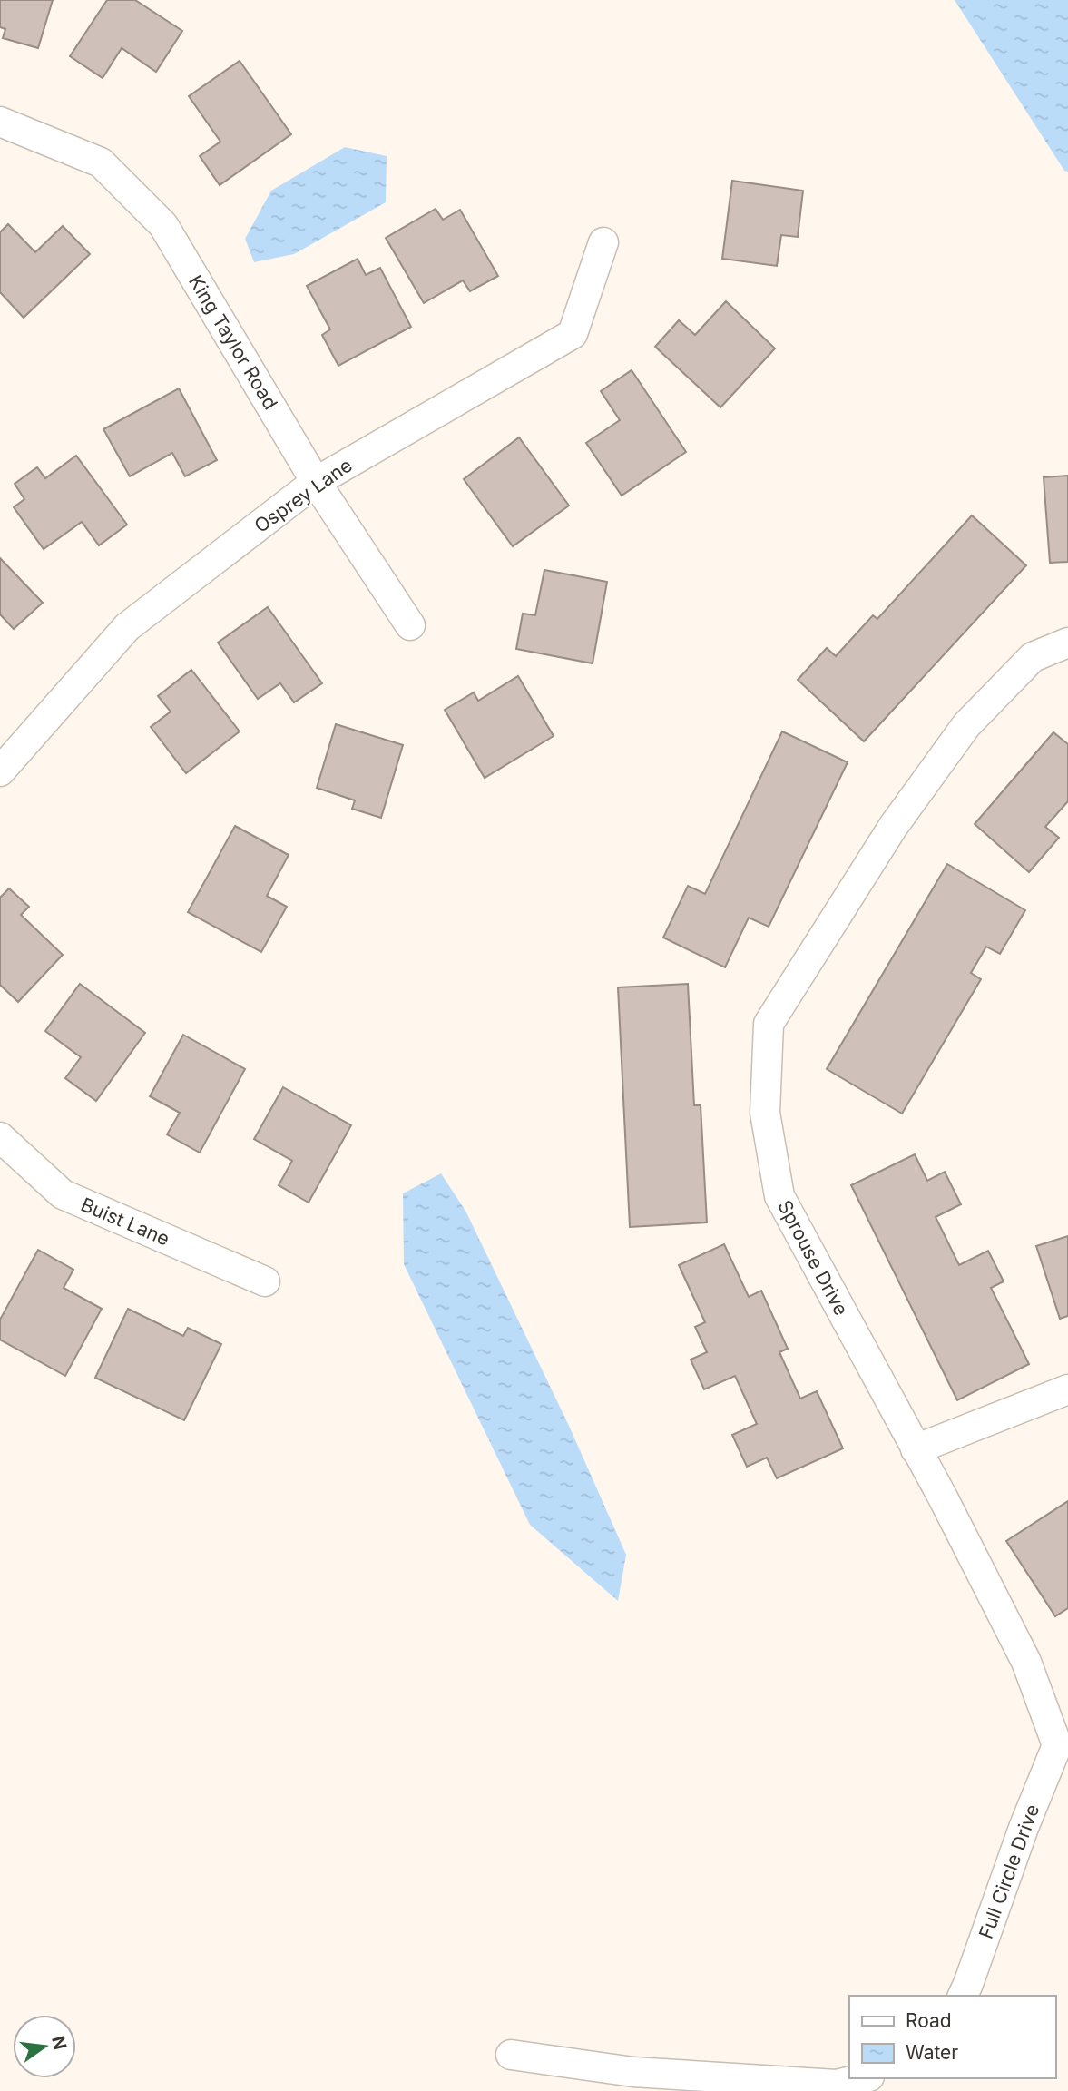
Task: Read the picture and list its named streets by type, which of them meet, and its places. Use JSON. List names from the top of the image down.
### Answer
{
  "streets": {
    "street": [
      "King Taylor Road",
      "Osprey Lane",
      "Buist Lane",
      "Sprouse Drive",
      "Full Circle Drive"
    ]
  },
  "crossings": [
    ["King Taylor Road", "Osprey Lane"],
    ["Sprouse Drive", "Full Circle Drive"]
  ],
  "legend": ["Road", "Water"],
  "north": "right"
}
